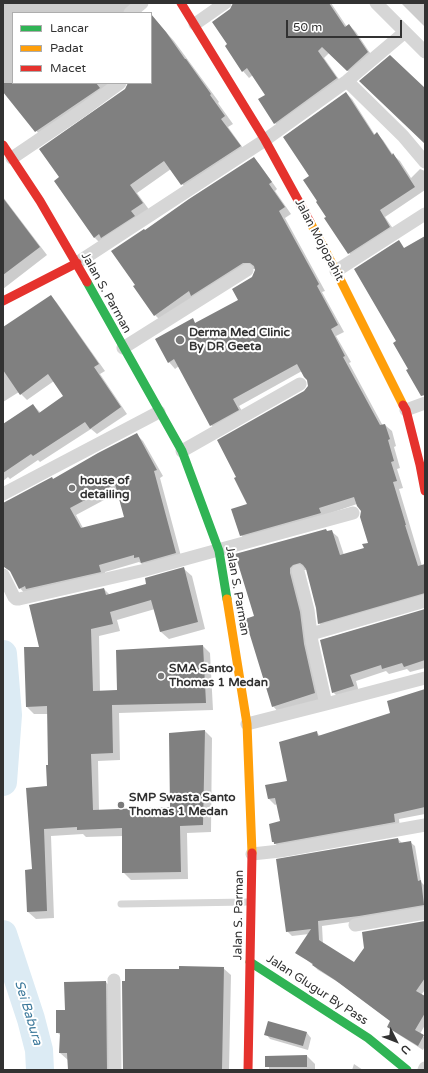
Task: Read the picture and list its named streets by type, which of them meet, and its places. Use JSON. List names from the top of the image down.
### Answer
{
  "streets": {
    "main road": ["Jalan Mojopahit", "Jalan S. Parman", "Jalan Glugur By Pass"]
  },
  "crossings": [
    ["Jalan S. Parman", "Jalan Glugur By Pass"]
  ],
  "water": ["Sei Babura"],
  "places": [
    "Derma Med Clinic By DR Geeta",
    "house of detailing",
    "SMA Santo Thomas 1 Medan",
    "SMP Swasta Santo Thomas 1 Medan"
  ],
  "legend": ["Lancar", "Padat", "Macet"],
  "scale_bar": "50 m",
  "north": "bottom right"
}
